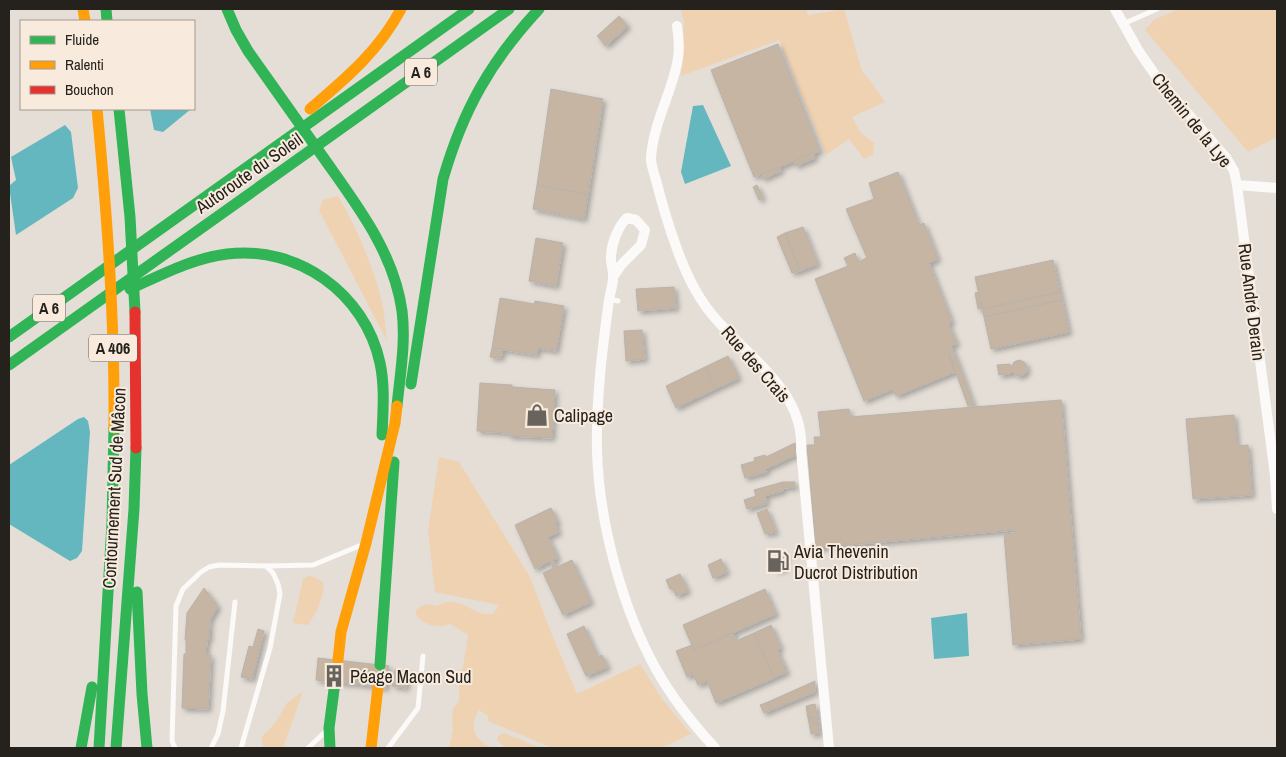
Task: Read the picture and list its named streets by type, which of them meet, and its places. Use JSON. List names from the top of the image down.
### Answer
{
  "streets": {
    "highway": [
      "A 6",
      "Autoroute du Soleil",
      "A 406",
      "Contournement Sud de Mâcon"
    ],
    "street": ["Chemin de la Lye", "Rue André Derain", "Rue des Crais"]
  },
  "crossings": [
    ["Chemin de la Lye", "Rue André Derain"]
  ],
  "places": {
    "shop": ["Calipage"],
    "fuel station": ["Avia Thevenin Ducrot Distribution"],
    "building": ["Péage Macon Sud"]
  },
  "legend": ["Fluide", "Ralenti", "Bouchon"]
}
